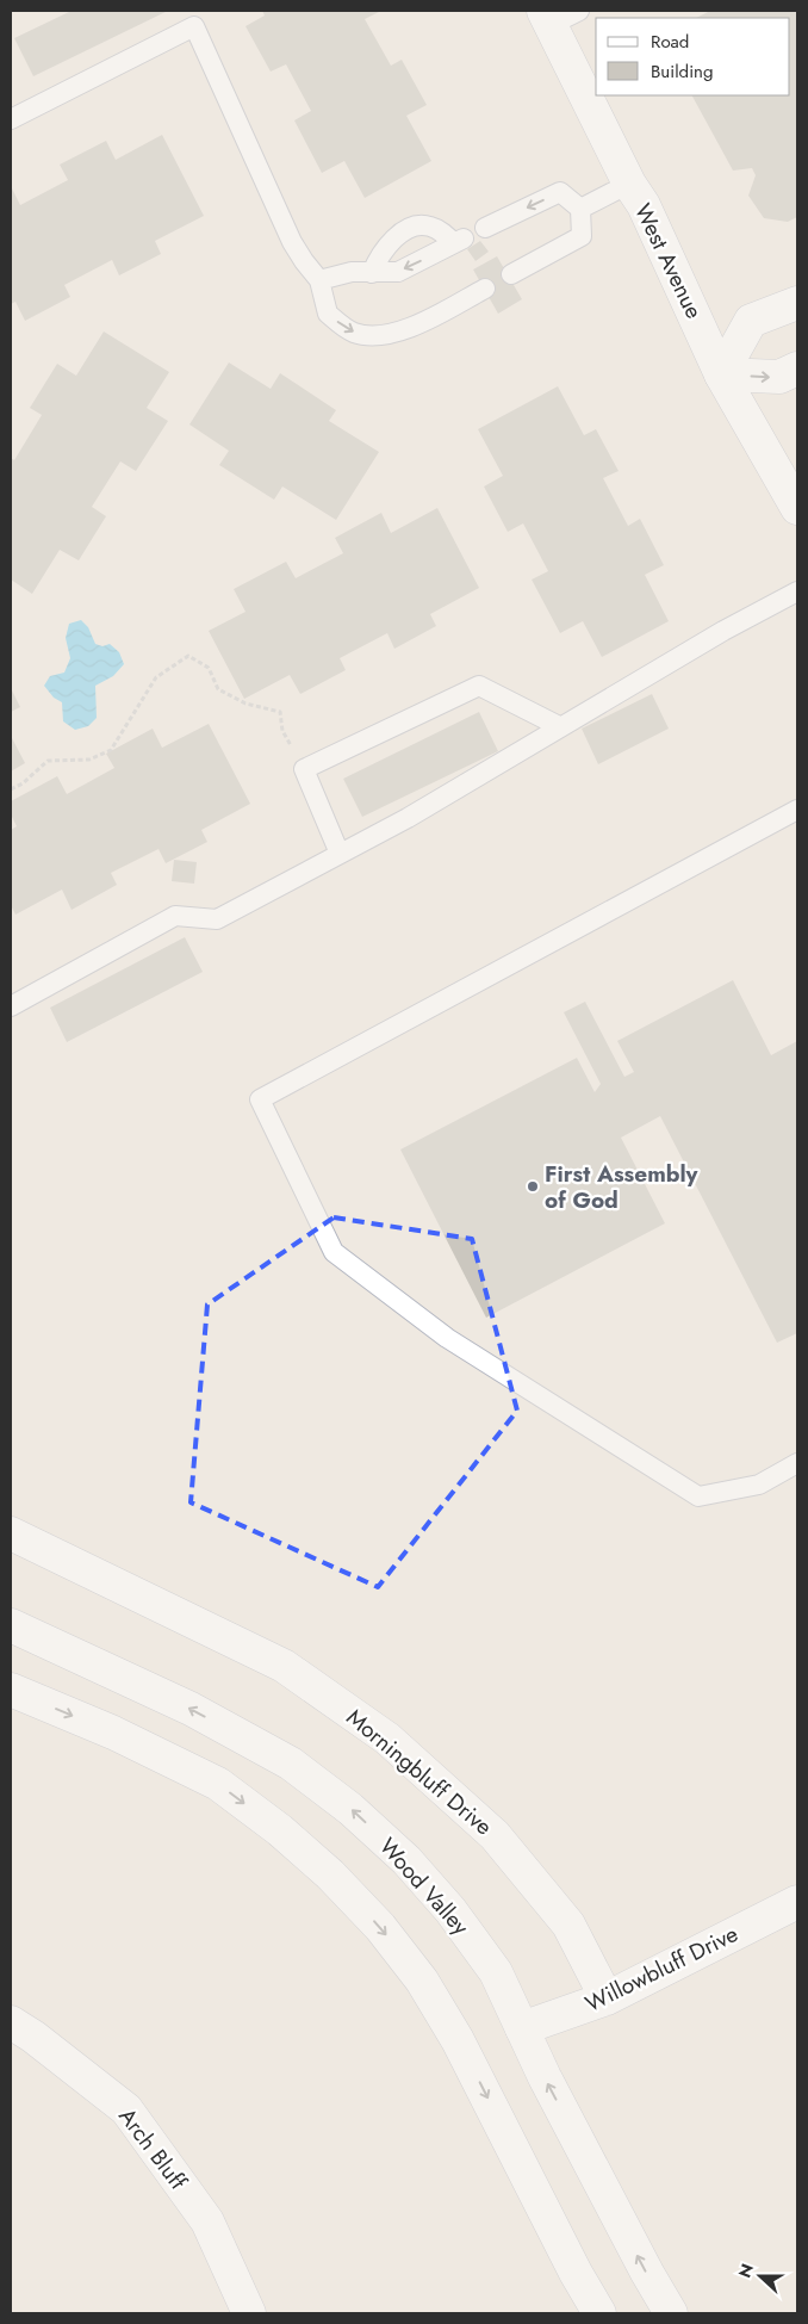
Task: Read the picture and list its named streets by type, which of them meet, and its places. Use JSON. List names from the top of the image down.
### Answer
{
  "streets": {
    "street": [
      "West Avenue",
      "Morningbluff Drive",
      "Wood Valley",
      "Willowbluff Drive",
      "Arch Bluff"
    ]
  },
  "crossings": [
    ["Morningbluff Drive", "Willowbluff Drive"],
    ["Wood Valley", "Willowbluff Drive"]
  ],
  "places": ["First Assembly of God"],
  "legend": ["Road", "Building"],
  "north": "left"
}
